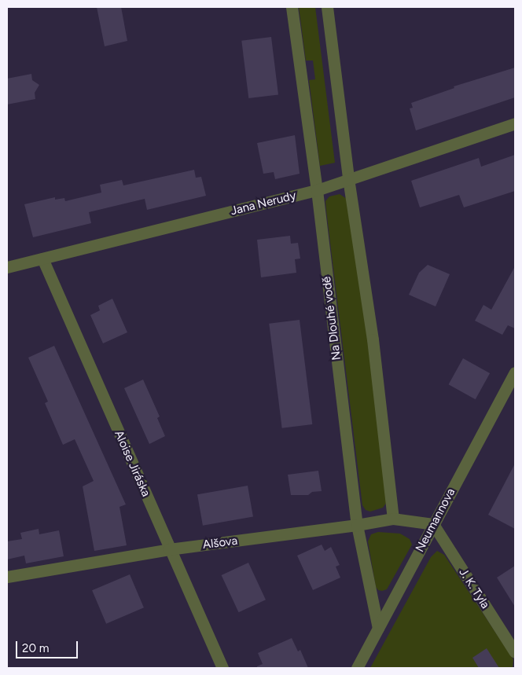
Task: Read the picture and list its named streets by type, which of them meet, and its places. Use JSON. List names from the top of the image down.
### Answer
{
  "streets": {
    "street": [
      "Jana Nerudy",
      "Na Dlouhé vodě",
      "Aloise Jiráska",
      "Neumannova",
      "Alšova",
      "J. K. Tyla"
    ]
  },
  "crossings": [
    ["Jana Nerudy", "Na Dlouhé vodě"],
    ["Jana Nerudy", "Aloise Jiráska"],
    ["Na Dlouhé vodě", "Neumannova"],
    ["Na Dlouhé vodě", "Alšova"],
    ["Aloise Jiráska", "Alšova"],
    ["Neumannova", "Alšova"],
    ["Neumannova", "J. K. Tyla"],
    ["Alšova", "J. K. Tyla"]
  ],
  "scale_bar": "20 m"
}
